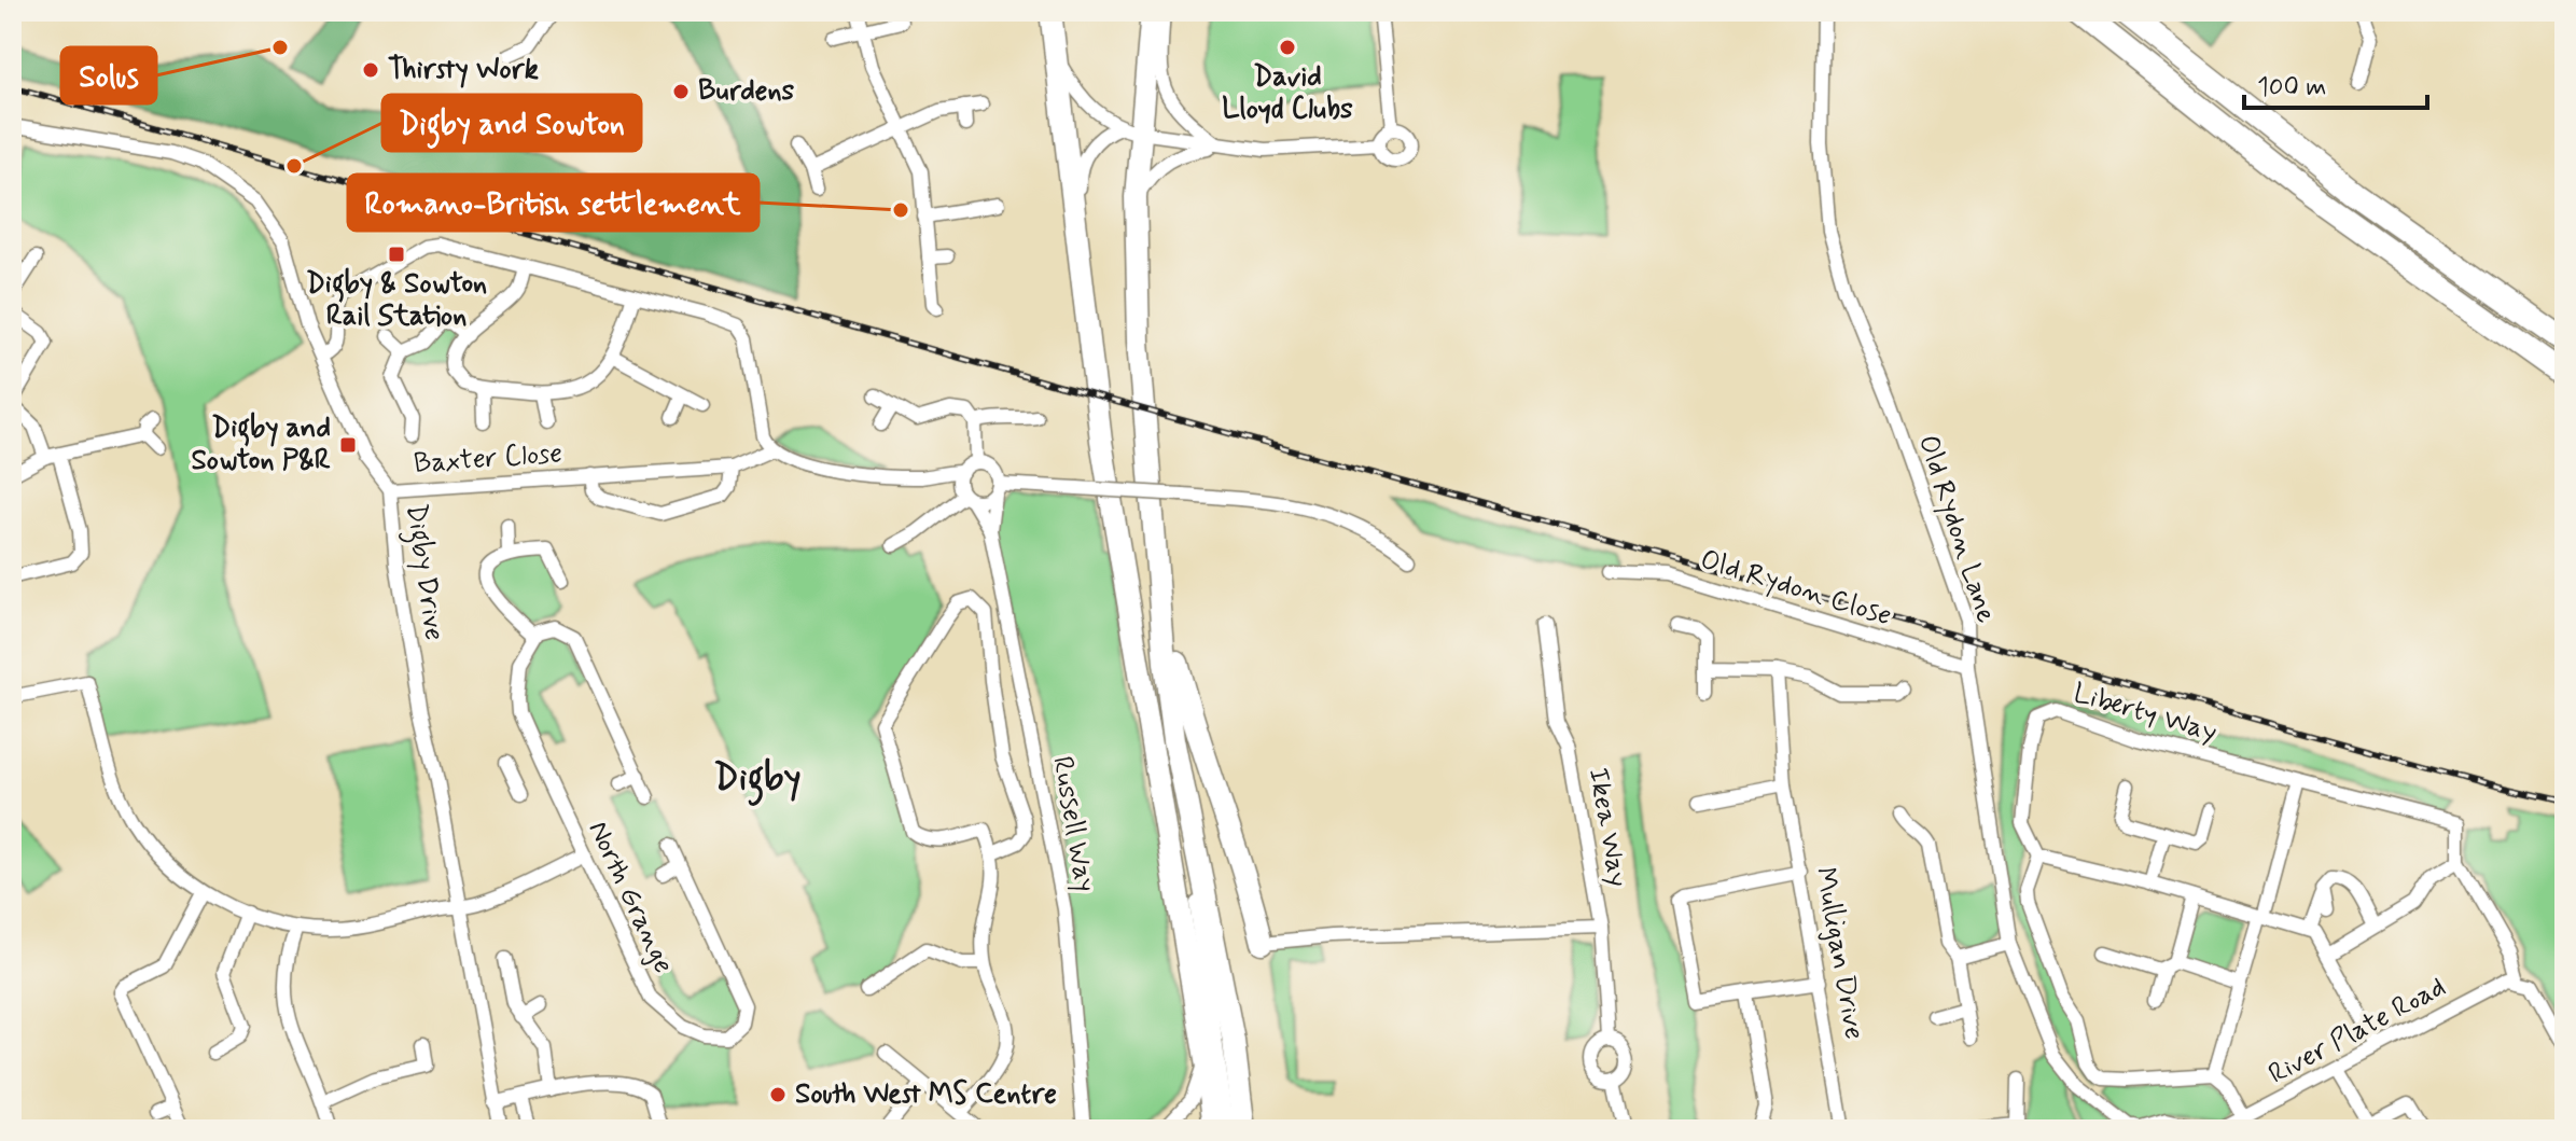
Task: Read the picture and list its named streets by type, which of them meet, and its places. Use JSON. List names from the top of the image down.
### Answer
{
  "streets": {
    "street": [
      "Baxter Close",
      "Old Rydon Lane",
      "Digby Drive",
      "Old Rydon Close",
      "Liberty Way",
      "Russell Way",
      "Ikea Way",
      "North Grange",
      "Mulligan Drive",
      "River Plate Road"
    ]
  },
  "crossings": [
    ["Baxter Close", "Digby Drive"],
    ["Old Rydon Lane", "Old Rydon Close"],
    ["Old Rydon Lane", "River Plate Road"],
    ["Liberty Way", "River Plate Road"]
  ],
  "districts": ["Digby"],
  "places": {
    "other": [
      "Solus",
      "David Lloyd Clubs",
      "Thirsty Work",
      "Burdens",
      "Digby and Sowton",
      "Romano-British settlement",
      "South West MS Centre"
    ],
    "transit": ["Digby & Sowton Rail Station", "Digby and Sowton P&R"]
  },
  "scale_bar": "100 m"
}
